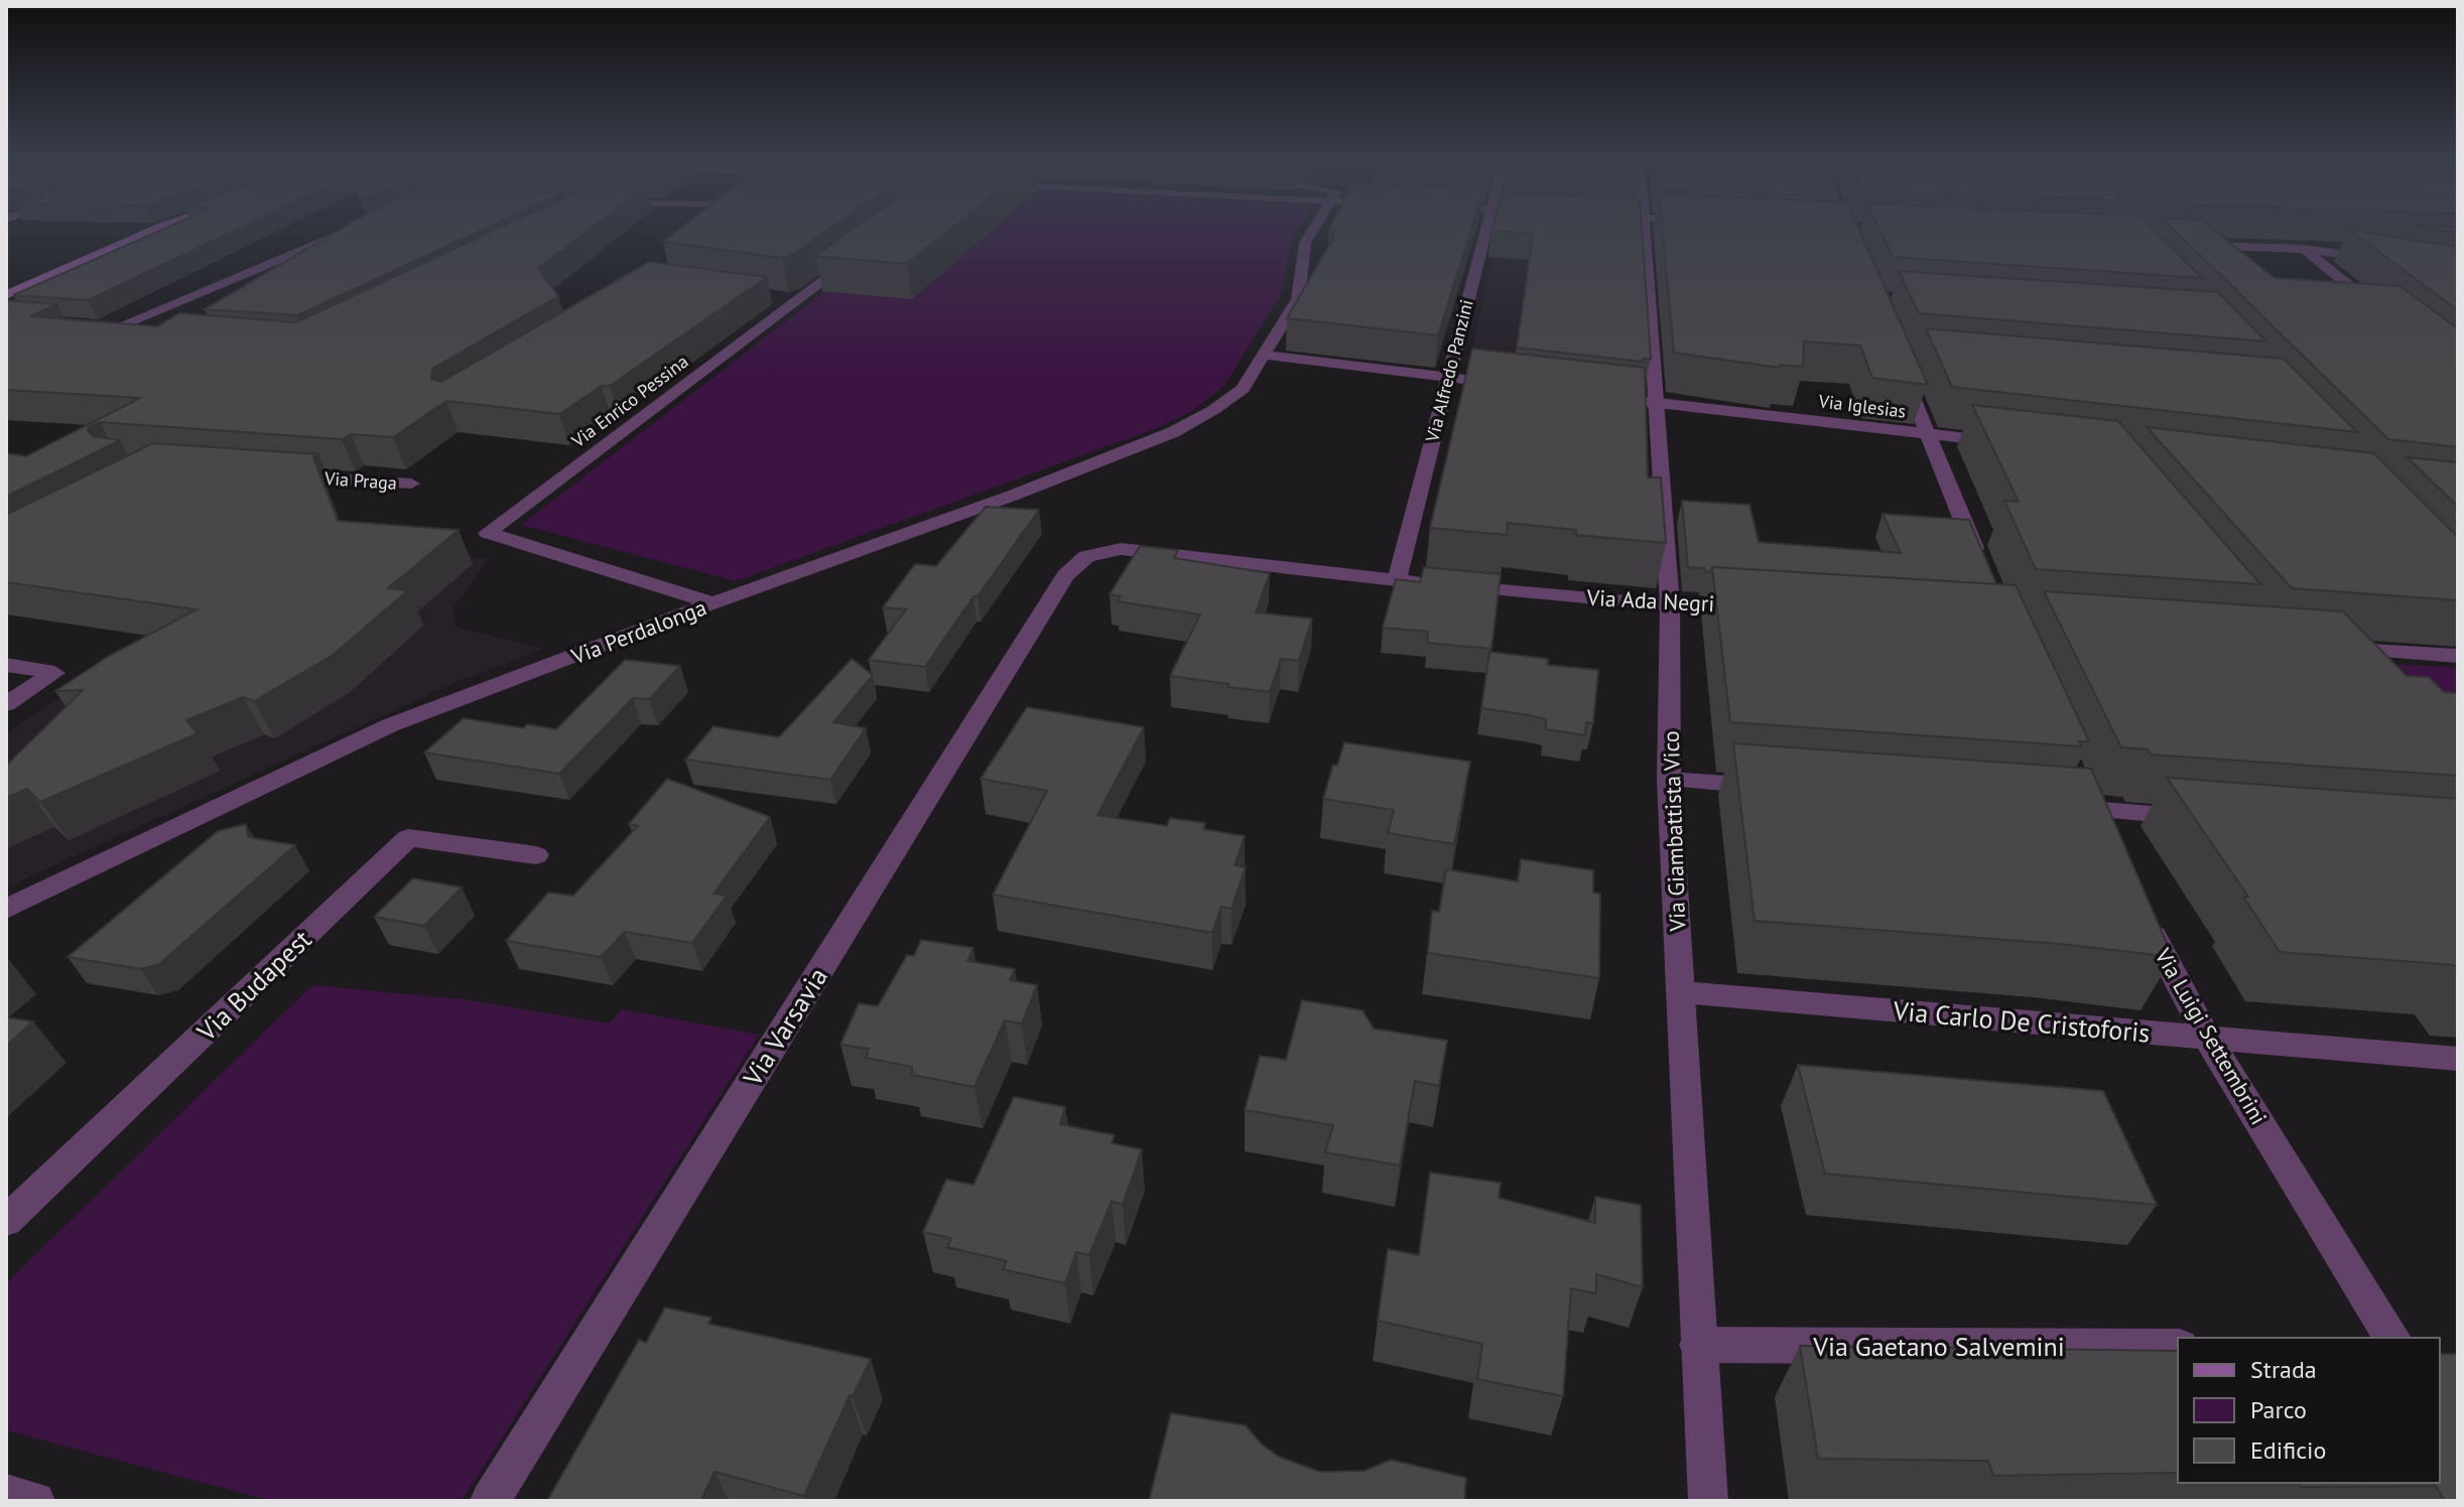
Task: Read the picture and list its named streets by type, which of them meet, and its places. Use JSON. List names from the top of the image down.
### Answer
{
  "streets": {
    "street": [
      "Via Alfredo Panzini",
      "Via Enrico Pessina",
      "Via Iglesias",
      "Via Praga",
      "Via Ada Negri",
      "Via Perdalonga",
      "Via Giambattista Vico",
      "Via Budapest",
      "Via Carlo De Cristoforis",
      "Via Varsavia",
      "Via Luigi Settembrini",
      "Via Gaetano Salvemini"
    ]
  },
  "crossings": [
    ["Via Alfredo Panzini", "Via Ada Negri"],
    ["Via Enrico Pessina", "Via Perdalonga"],
    ["Via Iglesias", "Via Giambattista Vico"],
    ["Via Ada Negri", "Via Giambattista Vico"],
    ["Via Ada Negri", "Via Varsavia"],
    ["Via Giambattista Vico", "Via Carlo De Cristoforis"],
    ["Via Giambattista Vico", "Via Gaetano Salvemini"],
    ["Via Carlo De Cristoforis", "Via Luigi Settembrini"]
  ],
  "legend": ["Strada", "Parco", "Edificio"]
}
